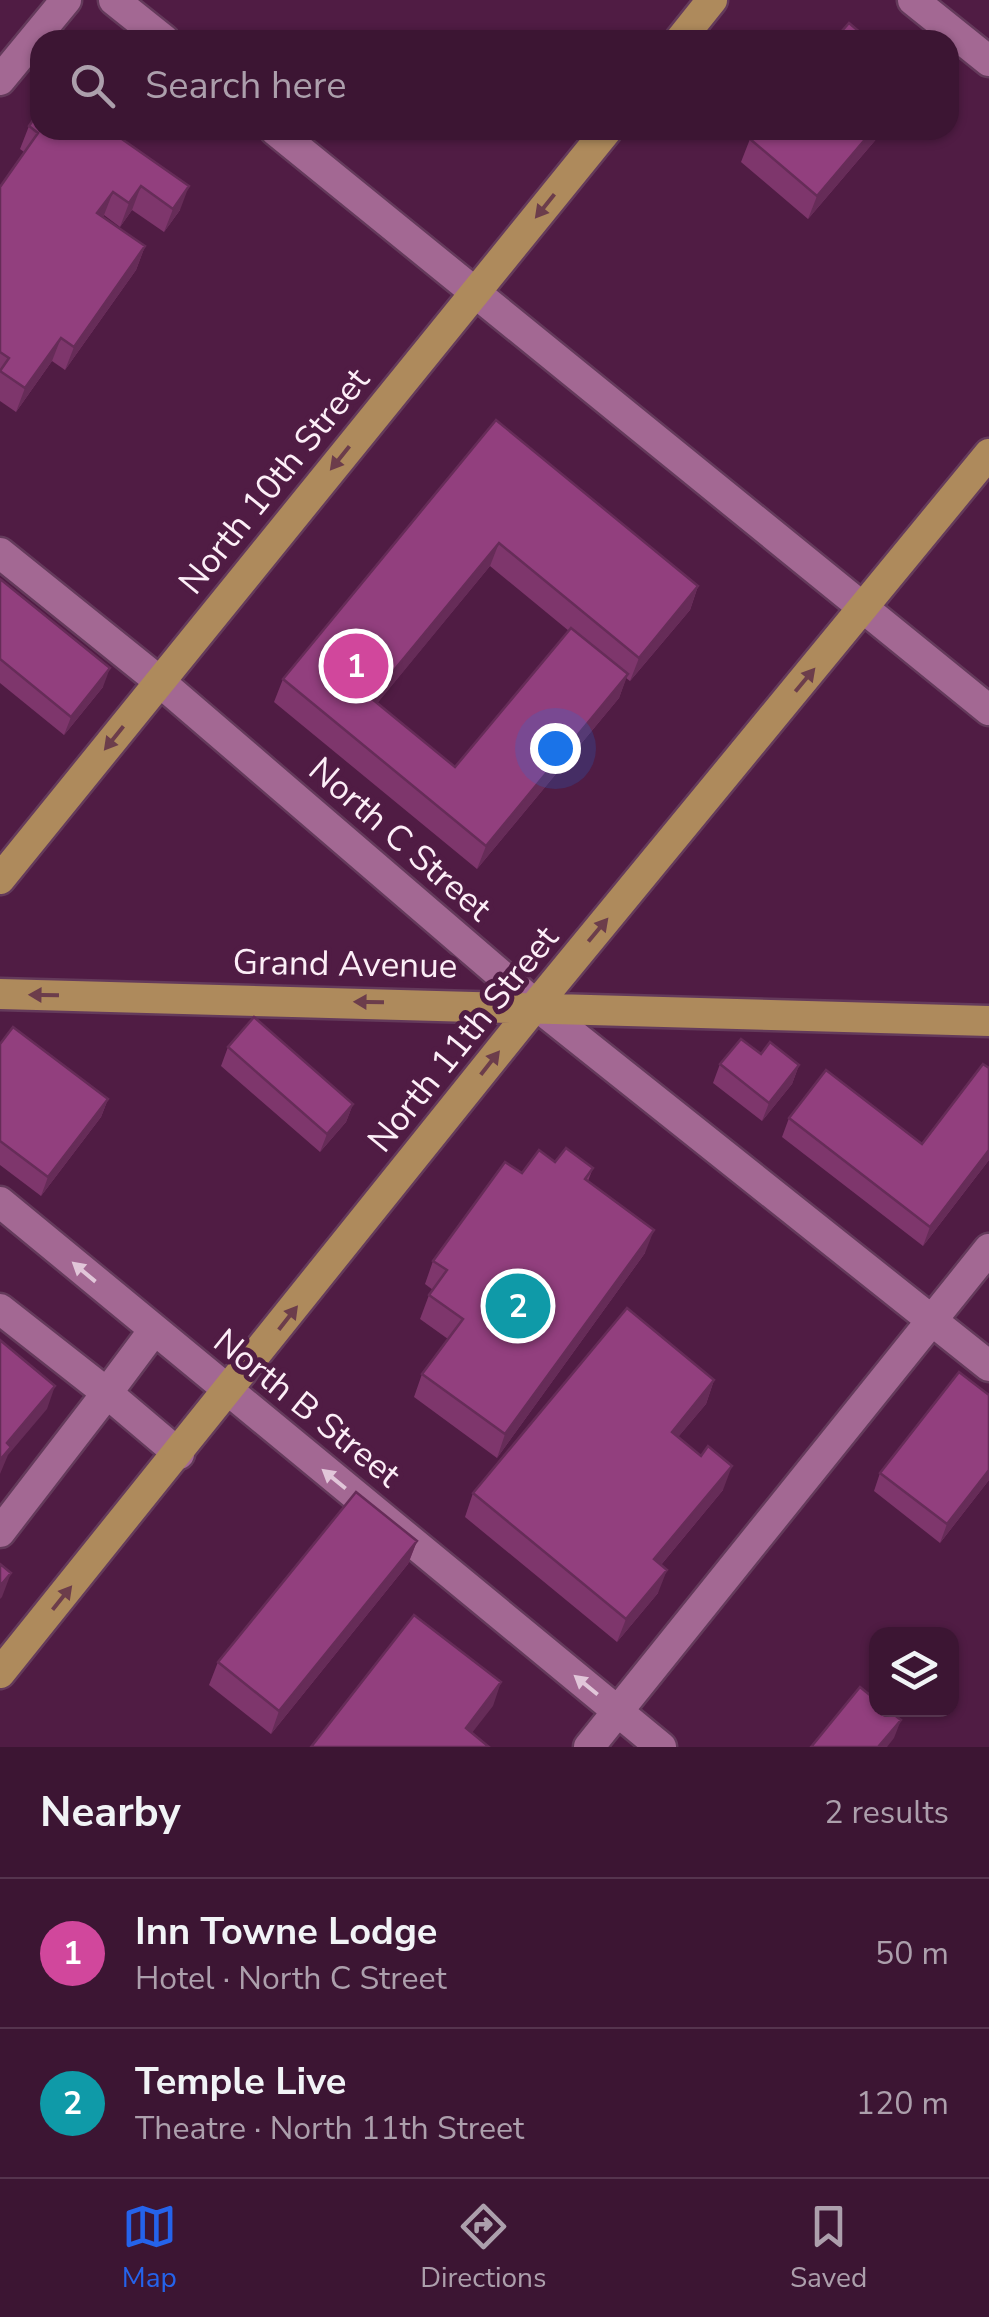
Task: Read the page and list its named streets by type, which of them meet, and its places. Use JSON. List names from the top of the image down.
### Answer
{
  "streets": {
    "main road": ["North 10th Street", "Grand Avenue", "North 11th Street"],
    "street": ["North C Street", "North B Street"]
  },
  "crossings": [
    ["North 10th Street", "North C Street"],
    ["North C Street", "Grand Avenue"],
    ["North C Street", "North 11th Street"],
    ["Grand Avenue", "North 11th Street"],
    ["North 11th Street", "North B Street"]
  ],
  "one_way": [
    "North 10th Street",
    "Grand Avenue",
    "North 11th Street",
    "North B Street"
  ],
  "page": {
    "search": "Search here",
    "pins": ["1", "2"],
    "heading": ["Nearby", "2 results"],
    "list": [
      {
        "mark": "1",
        "name": "Inn Towne Lodge",
        "note": "Hotel · North C Street",
        "value": "50 m"
      },
      {
        "mark": "2",
        "name": "Temple Live",
        "note": "Theatre · North 11th Street",
        "value": "120 m"
      }
    ],
    "nav": ["Map", "Directions", "Saved"]
  }
}
